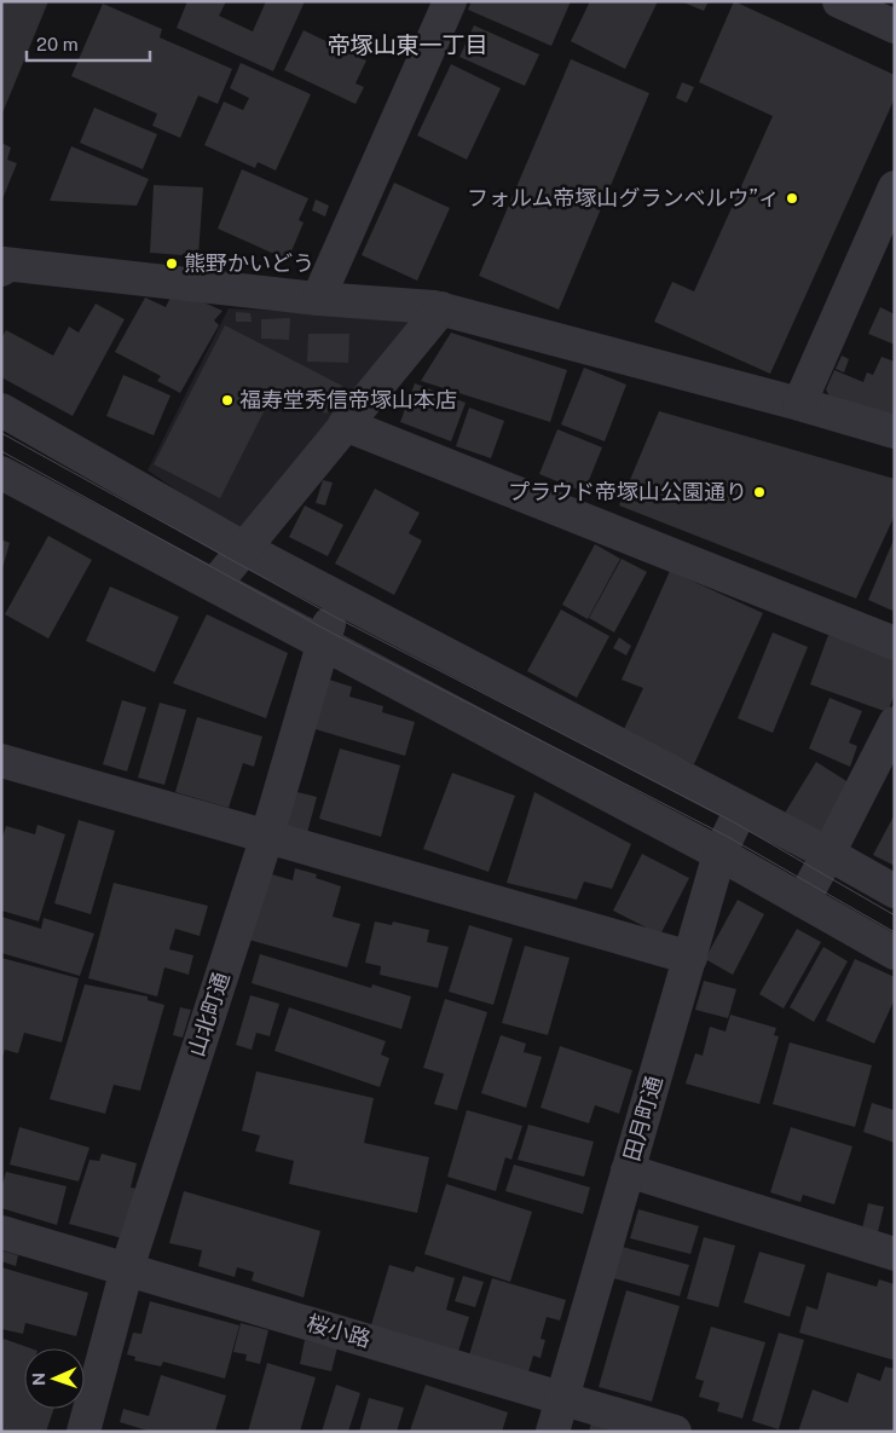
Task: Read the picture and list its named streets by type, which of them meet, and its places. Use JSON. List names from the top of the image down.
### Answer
{
  "streets": {
    "street": ["山北町通", "田月町通", "桜小路"]
  },
  "crossings": [
    ["山北町通", "桜小路"],
    ["田月町通", "桜小路"]
  ],
  "districts": ["帝塚山東一丁目"],
  "places": [
    "フォルム帝塚山グランベルウ”ィ",
    "熊野かいどう",
    "福寿堂秀信帝塚山本店",
    "プラウド帝塚山公園通り"
  ],
  "scale_bar": "20 m",
  "north": "left"
}
